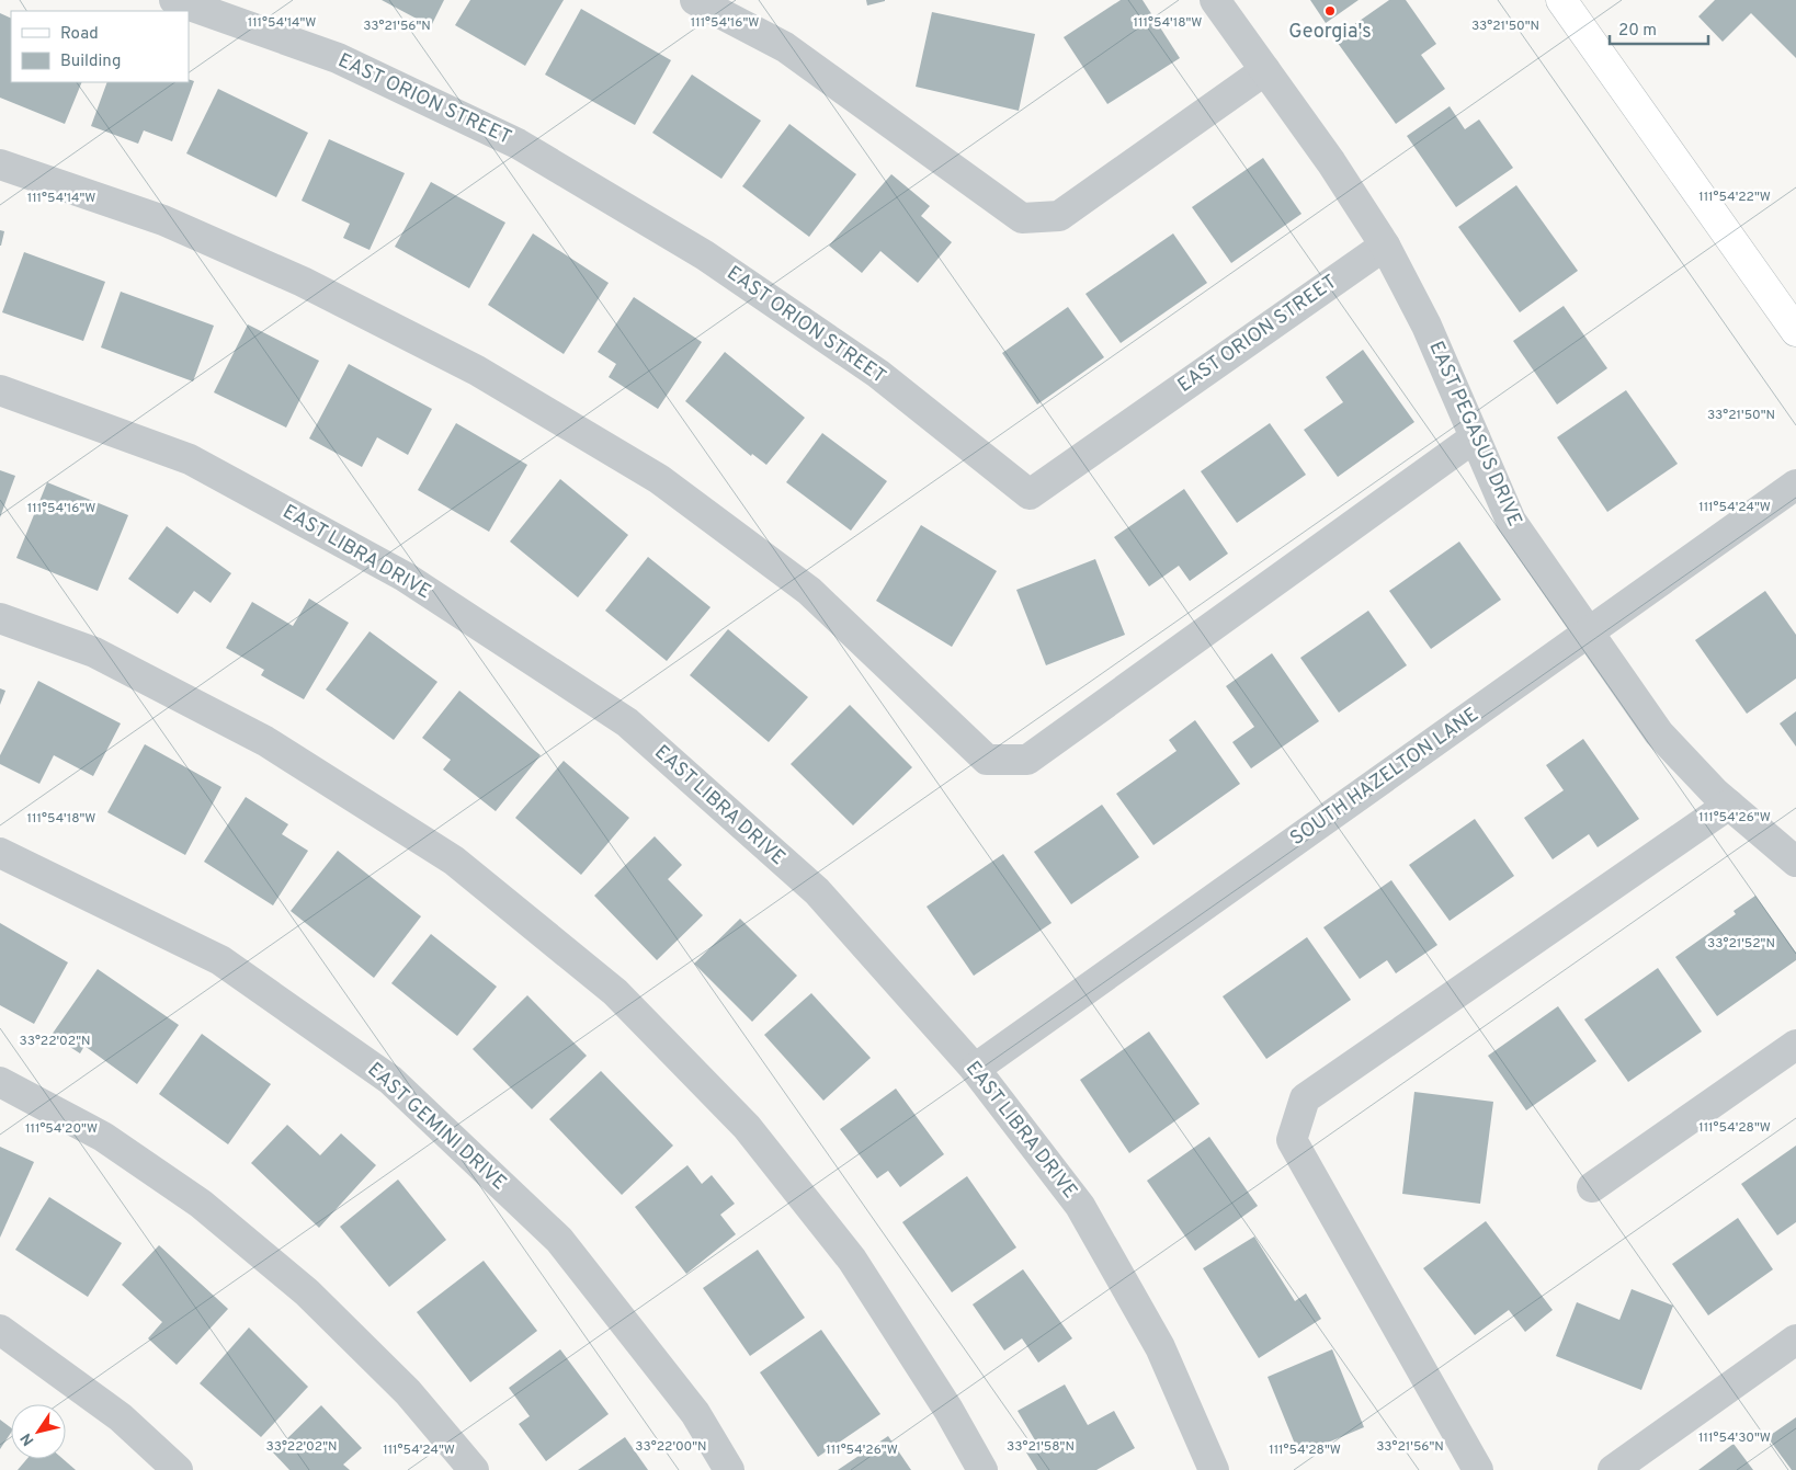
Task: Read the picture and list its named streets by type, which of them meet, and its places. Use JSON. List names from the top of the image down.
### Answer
{
  "streets": {
    "street": [
      "EAST ORION STREET",
      "EAST PEGASUS DRIVE",
      "EAST LIBRA DRIVE",
      "SOUTH HAZELTON LANE",
      "EAST GEMINI DRIVE"
    ]
  },
  "crossings": [
    ["EAST ORION STREET", "EAST PEGASUS DRIVE"],
    ["EAST PEGASUS DRIVE", "SOUTH HAZELTON LANE"],
    ["EAST LIBRA DRIVE", "SOUTH HAZELTON LANE"]
  ],
  "places": ["Georgia's"],
  "legend": ["Road", "Building"],
  "scale_bar": "20 m",
  "north": "bottom left",
  "coordinates": [
    "111°54'16\"W",
    "111°54'14\"W",
    "111°54'18\"W",
    "33°21'50\"N",
    "33°21'56\"N",
    "111°54'22\"W",
    "111°54'24\"W",
    "111°54'26\"W",
    "33°21'52\"N",
    "33°22'02\"N",
    "111°54'28\"W",
    "111°54'20\"W",
    "111°54'30\"W",
    "33°22'00\"N",
    "33°21'58\"N"
  ]
}
